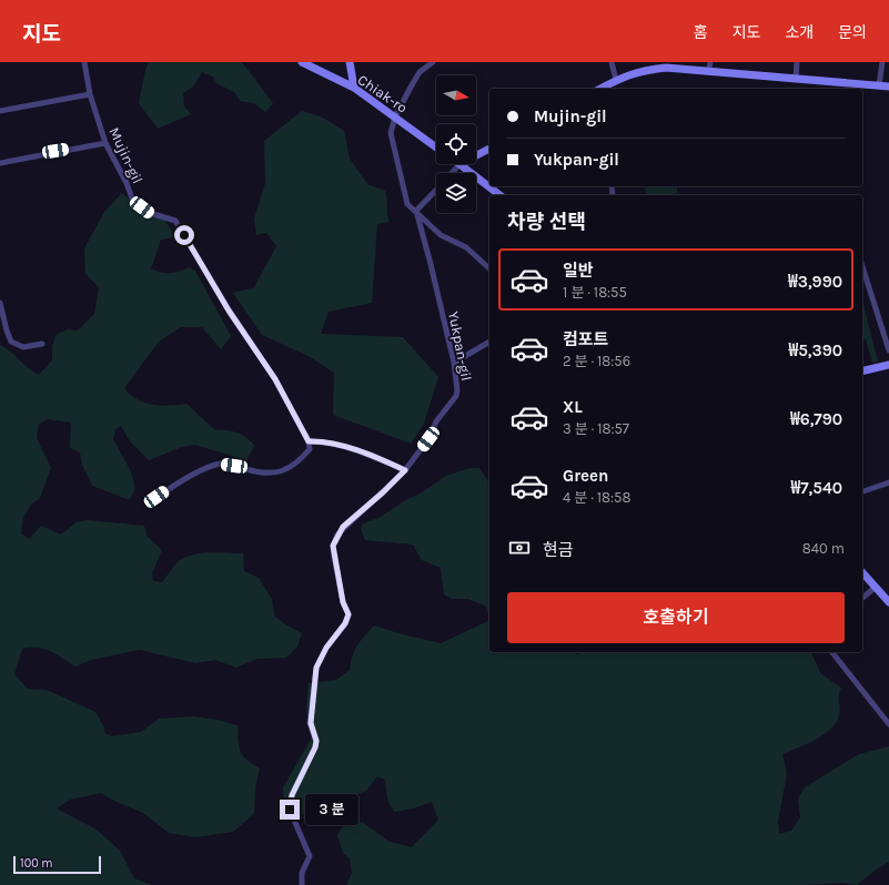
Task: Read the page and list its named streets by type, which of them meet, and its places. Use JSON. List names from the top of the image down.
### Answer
{
  "streets": {
    "street": ["Chiak-ro", "Mujin-gil", "Yukpan-gil"]
  },
  "scale_bar": "100 m",
  "north": "right",
  "page": {
    "header": "지도",
    "nav": [
      "홈",
      "지도",
      "소개",
      "문의"
    ],
    "banner": ["Mujin-gil", "Yukpan-gil"],
    "heading": "차량 선택",
    "list": [
      {
        "name": "일반",
        "note": "1 분 · 18:55",
        "value": "₩3,990"
      },
      {
        "name": "컴포트",
        "note": "2 분 · 18:56",
        "value": "₩5,390"
      },
      {
        "name": "XL",
        "note": "3 분 · 18:57",
        "value": "₩6,790"
      },
      {
        "name": "Green",
        "note": "4 분 · 18:58",
        "value": "₩7,540"
      }
    ],
    "pay": ["현금", "840 m"],
    "buttons": "호출하기",
    "bubble": "3 분",
    "scale": "100 m"
  }
}
